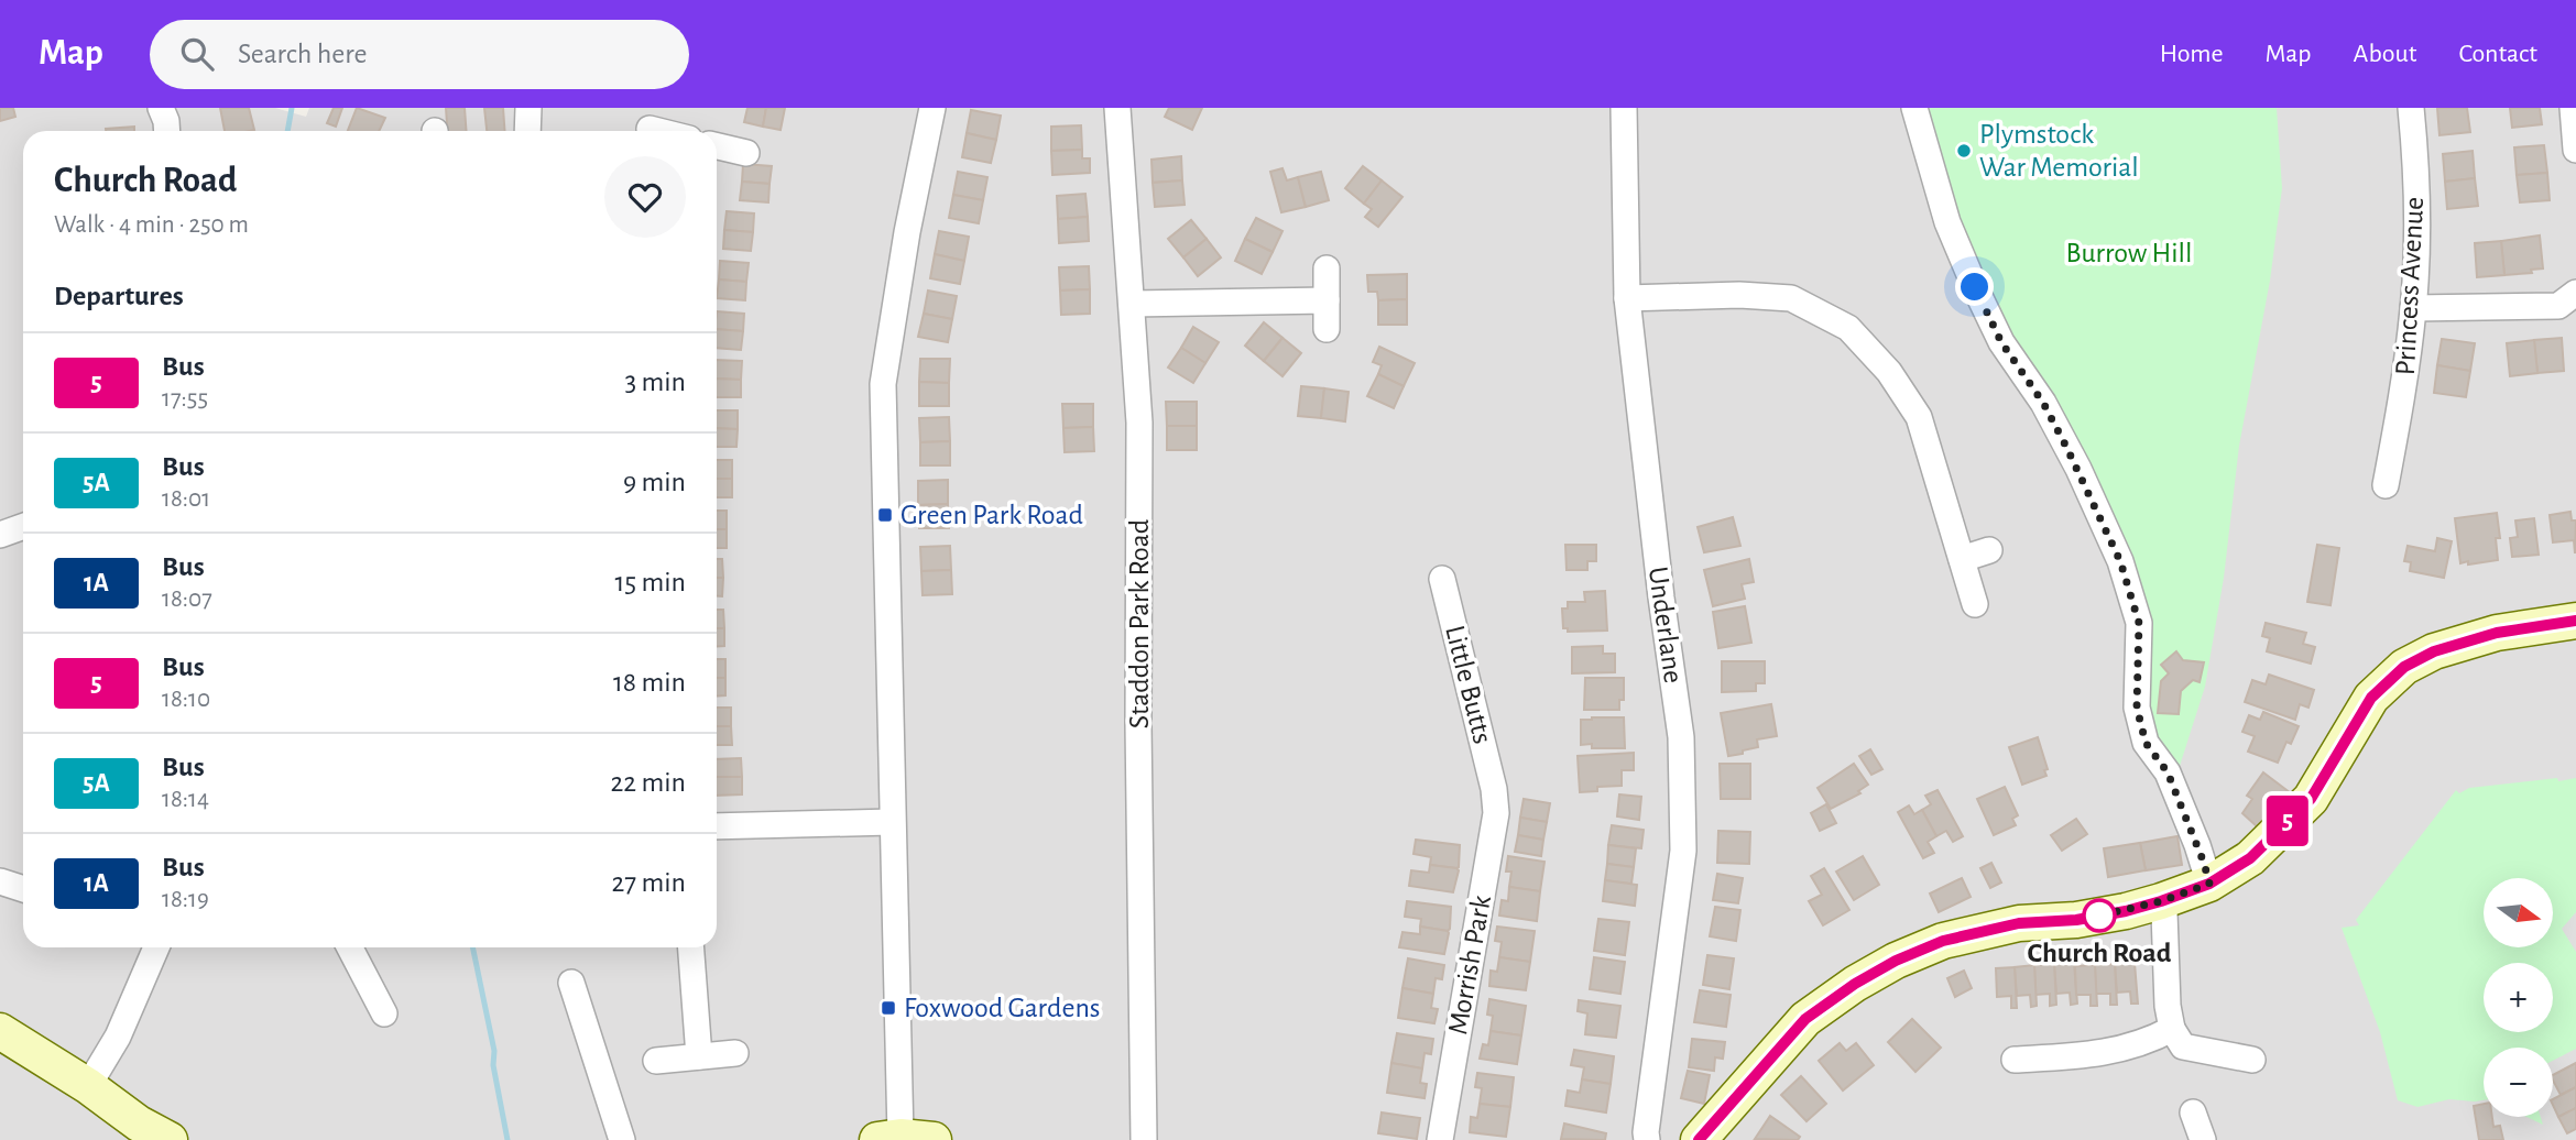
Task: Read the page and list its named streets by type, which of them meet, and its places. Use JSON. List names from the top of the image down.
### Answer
{
  "streets": {
    "street": [
      "Princess Avenue",
      "Staddon Park Road",
      "Underlane",
      "Little Butts",
      "Morrish Park"
    ]
  },
  "crossings": [
    ["Little Butts", "Morrish Park"]
  ],
  "parks": ["Burrow Hill"],
  "places": {
    "other": ["Plymstock War Memorial", "Church Road"],
    "transit": ["Green Park Road", "Foxwood Gardens"]
  },
  "lines": ["bus line 5"],
  "north": "right",
  "page": {
    "header": "Map",
    "search": "Search here",
    "nav": [
      "Home",
      "Map",
      "About",
      "Contact"
    ],
    "on_map": "5",
    "heading": [
      ["Church Road", "Walk · 4 min · 250 m"],
      "Departures"
    ],
    "list": [
      {
        "mark": "5",
        "name": "Bus",
        "note": "17:55",
        "value": "3 min"
      },
      {
        "mark": "5A",
        "name": "Bus",
        "note": "18:01",
        "value": "9 min"
      },
      {
        "mark": "1A",
        "name": "Bus",
        "note": "18:07",
        "value": "15 min"
      },
      {
        "mark": "5",
        "name": "Bus",
        "note": "18:10",
        "value": "18 min"
      },
      {
        "mark": "5A",
        "name": "Bus",
        "note": "18:14",
        "value": "22 min"
      },
      {
        "mark": "1A",
        "name": "Bus",
        "note": "18:19",
        "value": "27 min"
      }
    ],
    "map_buttons": ["+", "−"]
  }
}
